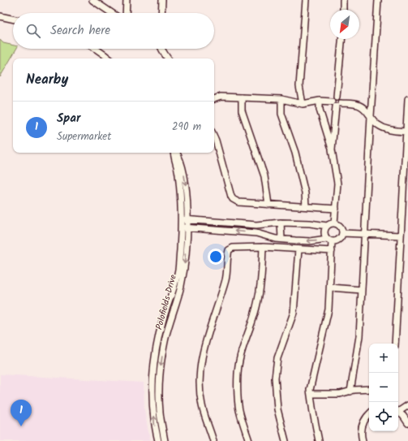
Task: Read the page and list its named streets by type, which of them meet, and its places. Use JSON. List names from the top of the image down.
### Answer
{
  "streets": {
    "street": ["Polofields Drive"]
  },
  "north": "bottom left",
  "page": {
    "search": "Search here",
    "heading": "Nearby",
    "list": [
      {
        "mark": "1",
        "name": "Spar",
        "note": "Supermarket",
        "value": "290 m"
      }
    ],
    "map_buttons": ["+", "−"],
    "pins": "1"
  }
}
